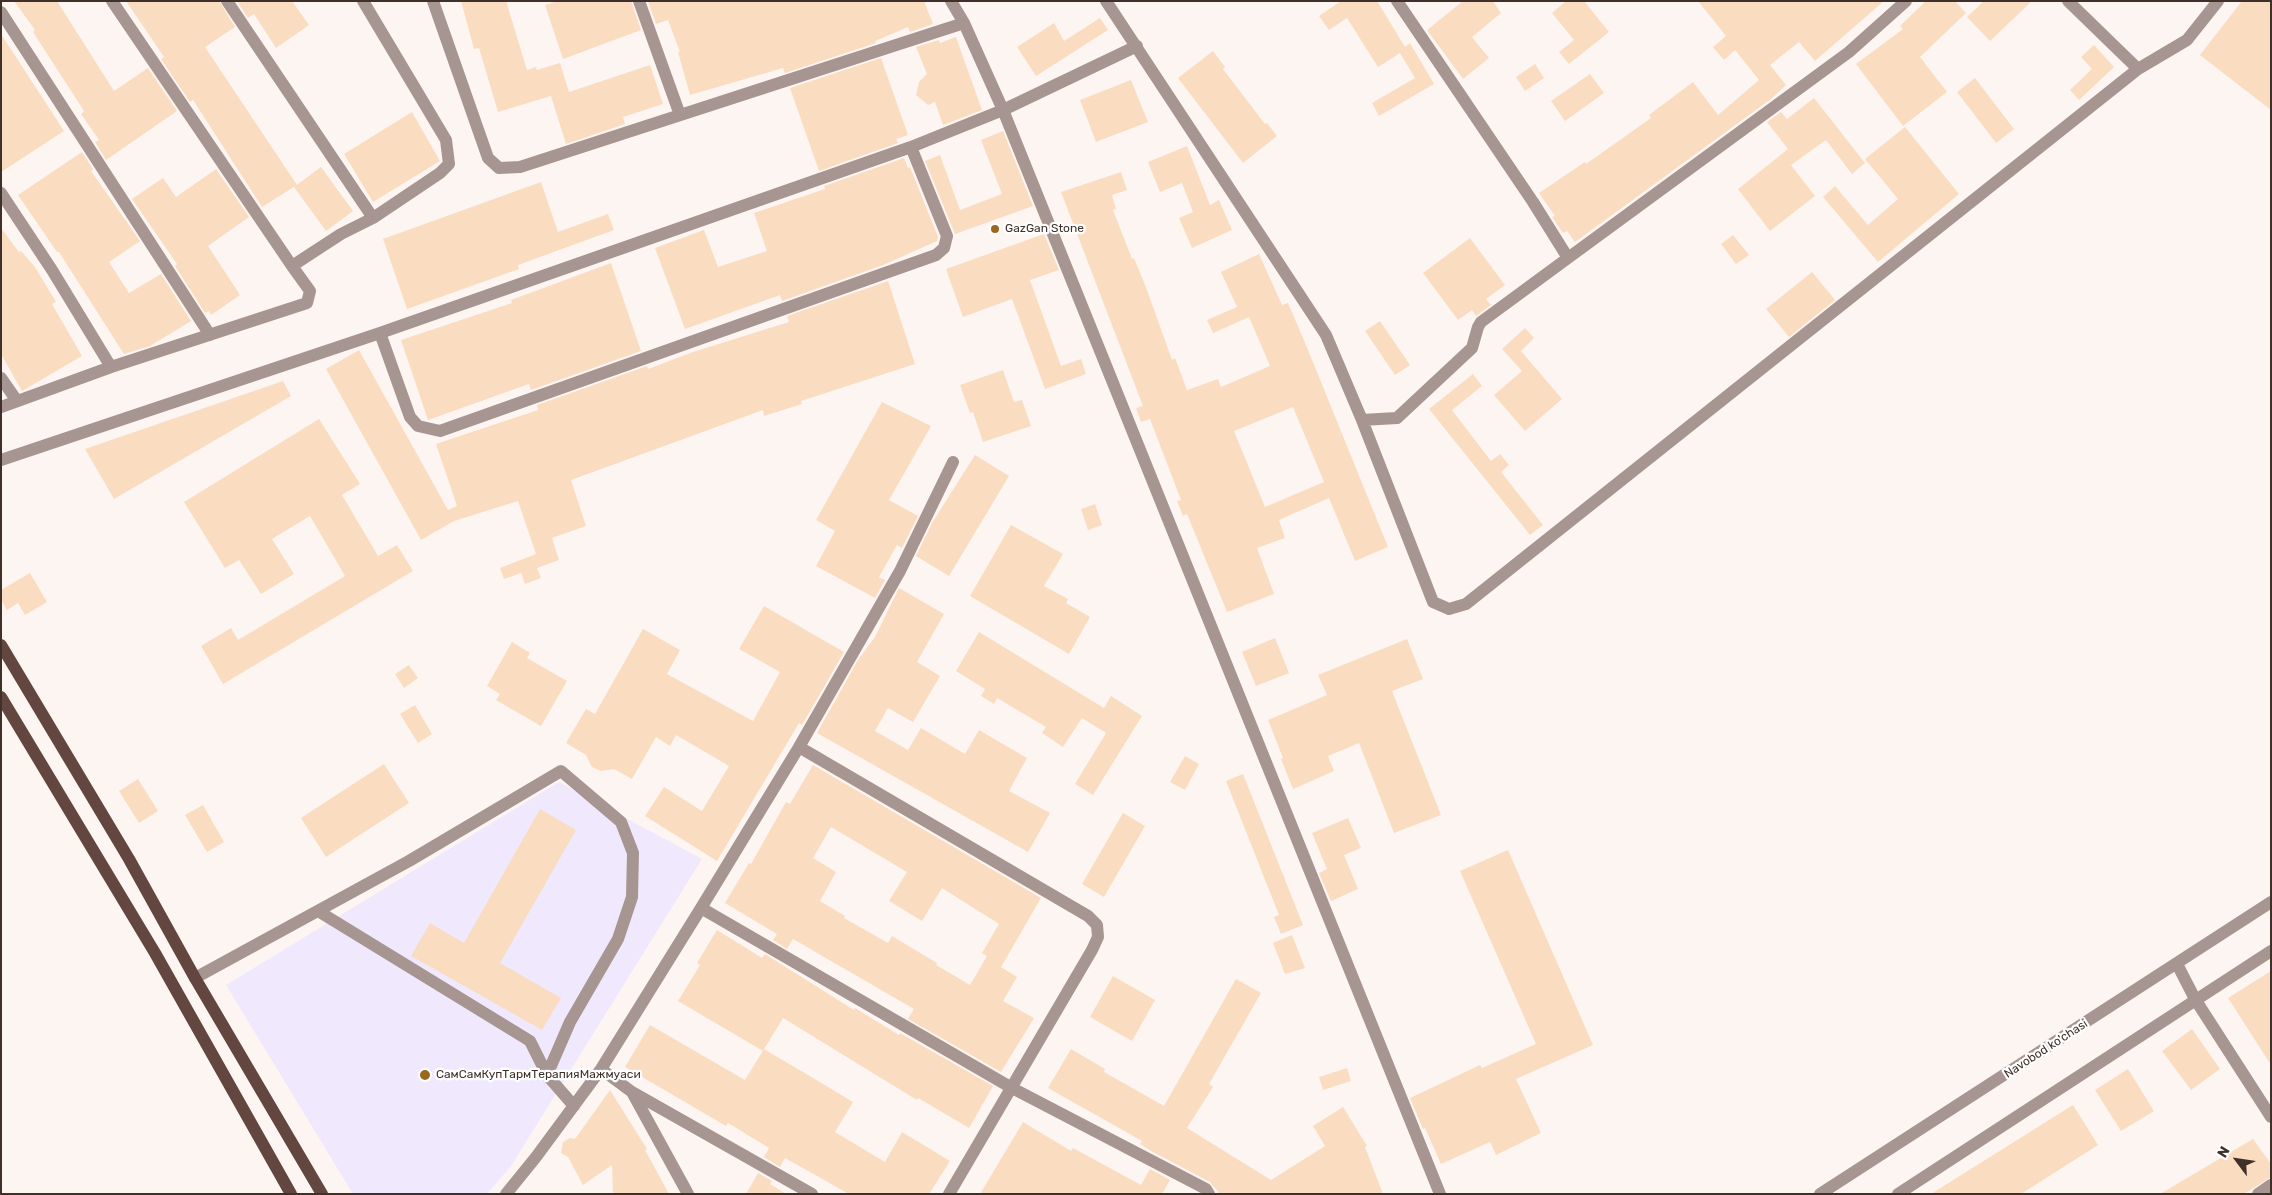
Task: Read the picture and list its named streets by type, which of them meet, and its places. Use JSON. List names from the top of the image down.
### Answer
{
  "streets": {
    "street": ["Navobod ko'chasi"]
  },
  "places": ["GazGan Stone", "СамСамКупТармТерапияМажмуаси"],
  "north": "top left"
}
